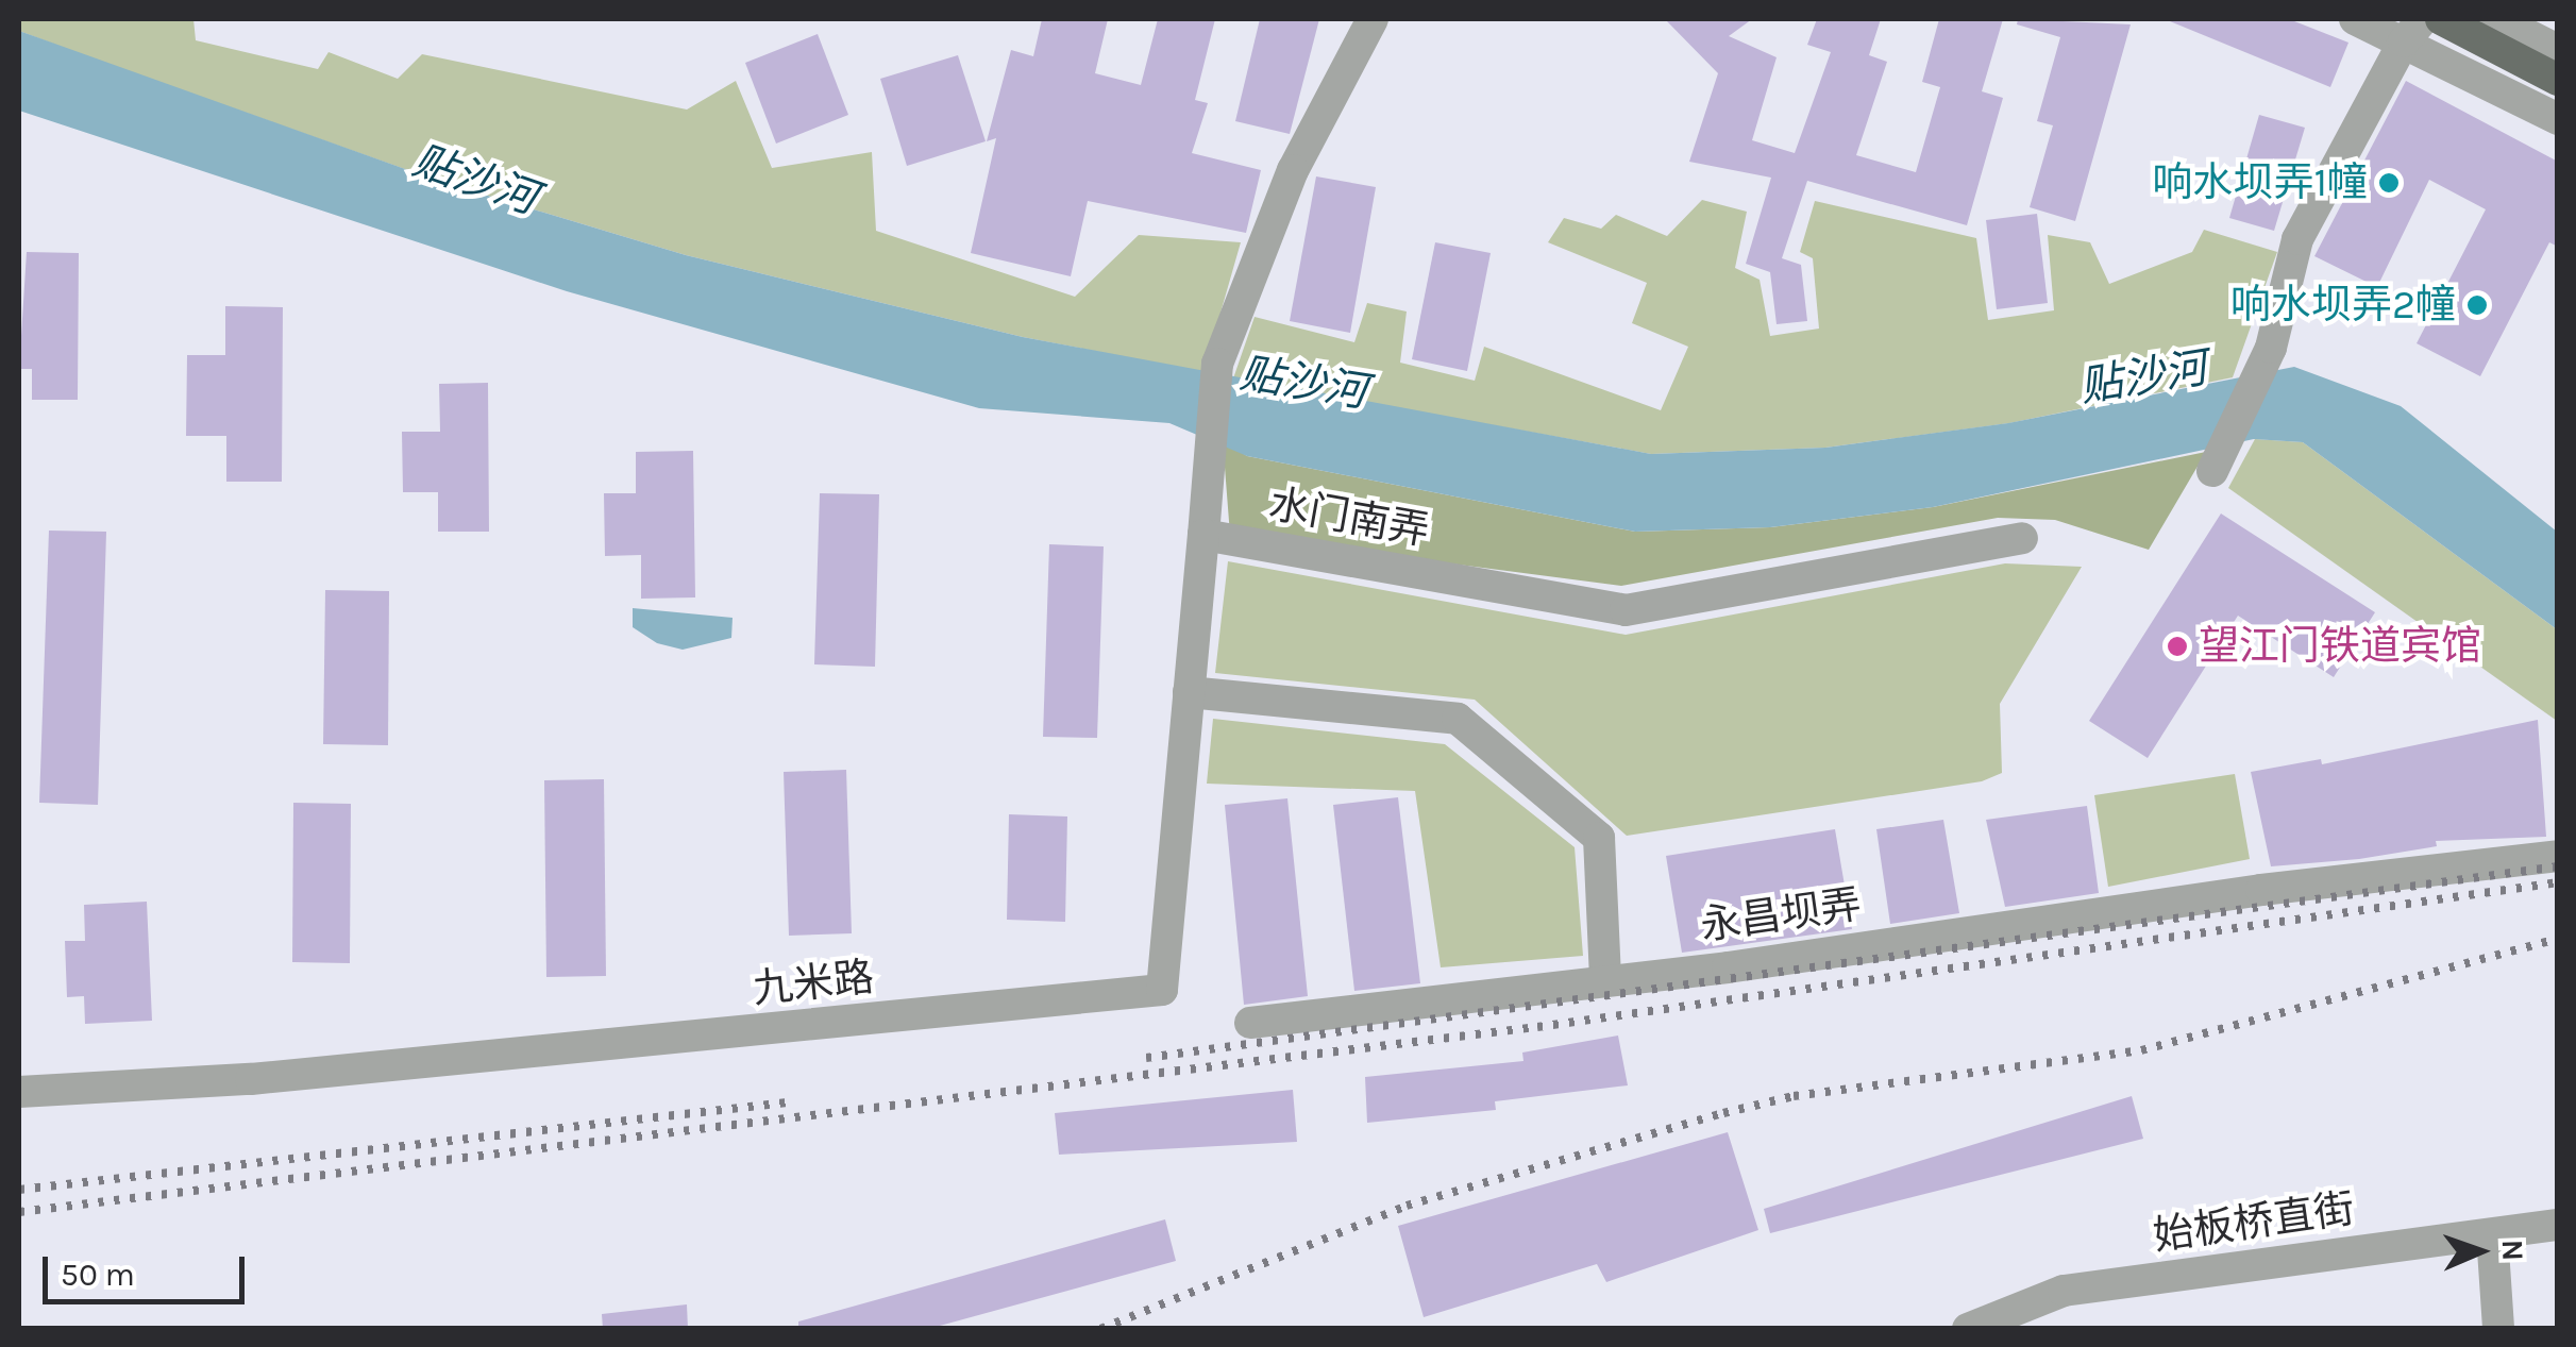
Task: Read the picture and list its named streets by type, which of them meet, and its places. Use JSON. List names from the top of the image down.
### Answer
{
  "streets": {
    "street": [
      "水门南弄",
      "永昌坝弄",
      "九米路",
      "始板桥直街"
    ]
  },
  "crossings": [
    ["水门南弄", "九米路"]
  ],
  "water": ["贴沙河"],
  "places": ["响水坝弄1幢", "响水坝弄2幢", "望江门铁道宾馆"],
  "scale_bar": "50 m",
  "north": "right"
}
